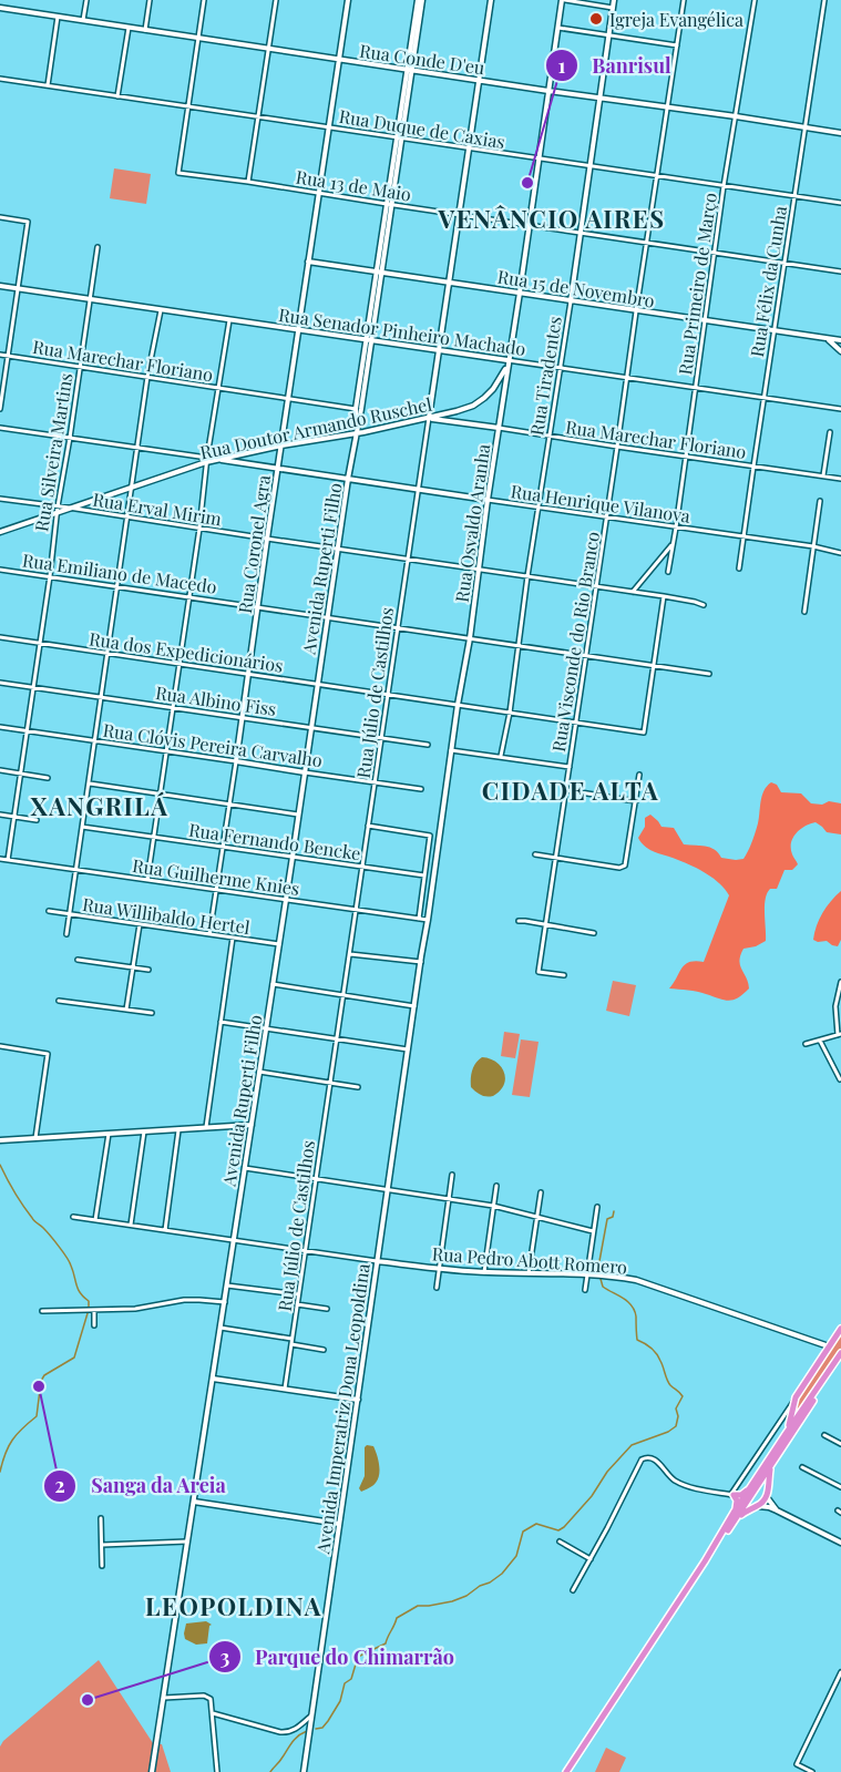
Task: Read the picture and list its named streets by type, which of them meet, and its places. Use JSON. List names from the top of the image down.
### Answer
{
  "streets": {
    "main road": [
      "Rua Conde D'eu",
      "Rua 15 de Novembro",
      "Rua Senador Pinheiro Machado",
      "Rua Marechar Floriano",
      "Rua Tiradentes",
      "Rua Doutor Armando Ruschel",
      "Rua Henrique Vilanova",
      "Rua Osvaldo Aranha",
      "Rua Coronel Agra",
      "Avenida Ruperti Filho",
      "Rua Júlio de Castilhos",
      "Rua Clóvis Pereira Carvalho",
      "Rua Pedro Abott Romero",
      "Avenida Imperatriz Dona Leopoldina"
    ],
    "street": [
      "Rua Duque de Caxias",
      "Rua 13 de Maio",
      "Rua Félix da Cunha",
      "Rua Primeiro de Março",
      "Rua Silveira Martins",
      "Rua Erval Mirim",
      "Rua Emiliano de Macedo",
      "Rua Visconde do Rio Branco",
      "Rua dos Expedicionários",
      "Rua Albino Fiss",
      "Rua Fernando Bencke",
      "Rua Guilherme Knies",
      "Rua Willibaldo Hertel"
    ]
  },
  "crossings": [
    ["Rua Conde D'eu", "Rua Félix da Cunha"],
    ["Rua Conde D'eu", "Rua Primeiro de Março"],
    ["Rua Conde D'eu", "Rua Tiradentes"],
    ["Rua Conde D'eu", "Rua Osvaldo Aranha"],
    ["Rua Conde D'eu", "Rua Coronel Agra"],
    ["Rua Conde D'eu", "Avenida Ruperti Filho"],
    ["Rua Conde D'eu", "Rua Visconde do Rio Branco"],
    ["Rua Conde D'eu", "Rua Júlio de Castilhos"],
    ["Rua Duque de Caxias", "Rua 13 de Maio"],
    ["Rua Duque de Caxias", "Rua Félix da Cunha"],
    ["Rua Duque de Caxias", "Rua Primeiro de Março"],
    ["Rua Duque de Caxias", "Rua Tiradentes"],
    ["Rua Duque de Caxias", "Rua Osvaldo Aranha"],
    ["Rua Duque de Caxias", "Rua Coronel Agra"],
    ["Rua Duque de Caxias", "Avenida Ruperti Filho"],
    ["Rua Duque de Caxias", "Rua Visconde do Rio Branco"],
    ["Rua Duque de Caxias", "Rua Júlio de Castilhos"],
    ["Rua 13 de Maio", "Rua Félix da Cunha"],
    ["Rua 13 de Maio", "Rua Primeiro de Março"],
    ["Rua 13 de Maio", "Rua Tiradentes"],
    ["Rua 13 de Maio", "Rua Osvaldo Aranha"],
    ["Rua 13 de Maio", "Rua Coronel Agra"],
    ["Rua 13 de Maio", "Avenida Ruperti Filho"],
    ["Rua 13 de Maio", "Rua Visconde do Rio Branco"],
    ["Rua 13 de Maio", "Rua Júlio de Castilhos"],
    ["Rua Félix da Cunha", "Rua 15 de Novembro"],
    ["Rua Félix da Cunha", "Rua Senador Pinheiro Machado"],
    ["Rua Félix da Cunha", "Rua Marechar Floriano"],
    ["Rua Félix da Cunha", "Rua Henrique Vilanova"],
    ["Rua Primeiro de Março", "Rua 15 de Novembro"],
    ["Rua Primeiro de Março", "Rua Senador Pinheiro Machado"],
    ["Rua Primeiro de Março", "Rua Marechar Floriano"],
    ["Rua Primeiro de Março", "Rua Henrique Vilanova"],
    ["Rua 15 de Novembro", "Rua Tiradentes"],
    ["Rua 15 de Novembro", "Rua Osvaldo Aranha"],
    ["Rua 15 de Novembro", "Rua Coronel Agra"],
    ["Rua 15 de Novembro", "Avenida Ruperti Filho"],
    ["Rua 15 de Novembro", "Rua Visconde do Rio Branco"],
    ["Rua 15 de Novembro", "Rua Júlio de Castilhos"],
    ["Rua Senador Pinheiro Machado", "Rua Tiradentes"],
    ["Rua Senador Pinheiro Machado", "Rua Doutor Armando Ruschel"],
    ["Rua Senador Pinheiro Machado", "Rua Silveira Martins"],
    ["Rua Senador Pinheiro Machado", "Rua Osvaldo Aranha"],
    ["Rua Senador Pinheiro Machado", "Rua Coronel Agra"],
    ["Rua Senador Pinheiro Machado", "Avenida Ruperti Filho"],
    ["Rua Senador Pinheiro Machado", "Rua Visconde do Rio Branco"],
    ["Rua Senador Pinheiro Machado", "Rua Júlio de Castilhos"],
    ["Rua Marechar Floriano", "Rua Tiradentes"],
    ["Rua Marechar Floriano", "Rua Doutor Armando Ruschel"],
    ["Rua Marechar Floriano", "Rua Silveira Martins"],
    ["Rua Marechar Floriano", "Rua Osvaldo Aranha"],
    ["Rua Marechar Floriano", "Rua Coronel Agra"],
    ["Rua Marechar Floriano", "Avenida Ruperti Filho"],
    ["Rua Marechar Floriano", "Rua Visconde do Rio Branco"],
    ["Rua Marechar Floriano", "Rua Júlio de Castilhos"],
    ["Rua Tiradentes", "Rua Henrique Vilanova"],
    ["Rua Tiradentes", "Rua Erval Mirim"],
    ["Rua Tiradentes", "Rua Emiliano de Macedo"],
    ["Rua Tiradentes", "Rua dos Expedicionários"],
    ["Rua Doutor Armando Ruschel", "Rua Silveira Martins"],
    ["Rua Doutor Armando Ruschel", "Rua Henrique Vilanova"],
    ["Rua Doutor Armando Ruschel", "Rua Erval Mirim"],
    ["Rua Doutor Armando Ruschel", "Rua Osvaldo Aranha"],
    ["Rua Doutor Armando Ruschel", "Rua Coronel Agra"],
    ["Rua Doutor Armando Ruschel", "Avenida Ruperti Filho"],
    ["Rua Doutor Armando Ruschel", "Rua Júlio de Castilhos"],
    ["Rua Silveira Martins", "Rua Emiliano de Macedo"],
    ["Rua Silveira Martins", "Rua dos Expedicionários"],
    ["Rua Silveira Martins", "Rua Albino Fiss"],
    ["Rua Silveira Martins", "Rua Clóvis Pereira Carvalho"],
    ["Rua Silveira Martins", "Rua Guilherme Knies"],
    ["Rua Henrique Vilanova", "Rua Osvaldo Aranha"],
    ["Rua Henrique Vilanova", "Rua Coronel Agra"],
    ["Rua Henrique Vilanova", "Avenida Ruperti Filho"],
    ["Rua Henrique Vilanova", "Rua Visconde do Rio Branco"],
    ["Rua Henrique Vilanova", "Rua Júlio de Castilhos"],
    ["Rua Erval Mirim", "Rua Osvaldo Aranha"],
    ["Rua Erval Mirim", "Rua Coronel Agra"],
    ["Rua Erval Mirim", "Avenida Ruperti Filho"],
    ["Rua Erval Mirim", "Rua Visconde do Rio Branco"],
    ["Rua Erval Mirim", "Rua Júlio de Castilhos"],
    ["Rua Osvaldo Aranha", "Rua Emiliano de Macedo"],
    ["Rua Osvaldo Aranha", "Rua dos Expedicionários"],
    ["Rua Osvaldo Aranha", "Rua Guilherme Knies"],
    ["Rua Osvaldo Aranha", "Avenida Imperatriz Dona Leopoldina"],
    ["Rua Coronel Agra", "Rua Emiliano de Macedo"],
    ["Rua Coronel Agra", "Rua dos Expedicionários"],
    ["Rua Coronel Agra", "Rua Albino Fiss"],
    ["Rua Coronel Agra", "Rua Clóvis Pereira Carvalho"],
    ["Rua Coronel Agra", "Rua Fernando Bencke"],
    ["Rua Coronel Agra", "Rua Guilherme Knies"],
    ["Rua Coronel Agra", "Rua Willibaldo Hertel"],
    ["Avenida Ruperti Filho", "Rua Emiliano de Macedo"],
    ["Avenida Ruperti Filho", "Rua dos Expedicionários"],
    ["Avenida Ruperti Filho", "Rua Albino Fiss"],
    ["Avenida Ruperti Filho", "Rua Clóvis Pereira Carvalho"],
    ["Avenida Ruperti Filho", "Rua Fernando Bencke"],
    ["Avenida Ruperti Filho", "Rua Guilherme Knies"],
    ["Avenida Ruperti Filho", "Rua Willibaldo Hertel"],
    ["Rua Emiliano de Macedo", "Rua Visconde do Rio Branco"],
    ["Rua Emiliano de Macedo", "Rua dos Expedicionários"],
    ["Rua Emiliano de Macedo", "Rua Júlio de Castilhos"],
    ["Rua Visconde do Rio Branco", "Rua dos Expedicionários"],
    ["Rua dos Expedicionários", "Rua Júlio de Castilhos"],
    ["Rua Júlio de Castilhos", "Rua Albino Fiss"],
    ["Rua Júlio de Castilhos", "Rua Clóvis Pereira Carvalho"],
    ["Rua Júlio de Castilhos", "Rua Fernando Bencke"],
    ["Rua Júlio de Castilhos", "Rua Guilherme Knies"],
    ["Rua Pedro Abott Romero", "Avenida Imperatriz Dona Leopoldina"]
  ],
  "districts": [
    "VENÂNCIO AIRES",
    "CIDADE ALTA",
    "XANGRILÁ",
    "LEOPOLDINA"
  ],
  "places": [
    "Igreja Evangélica",
    "Banrisul",
    "Sanga da Areia",
    "Parque do Chimarrão"
  ]
}
